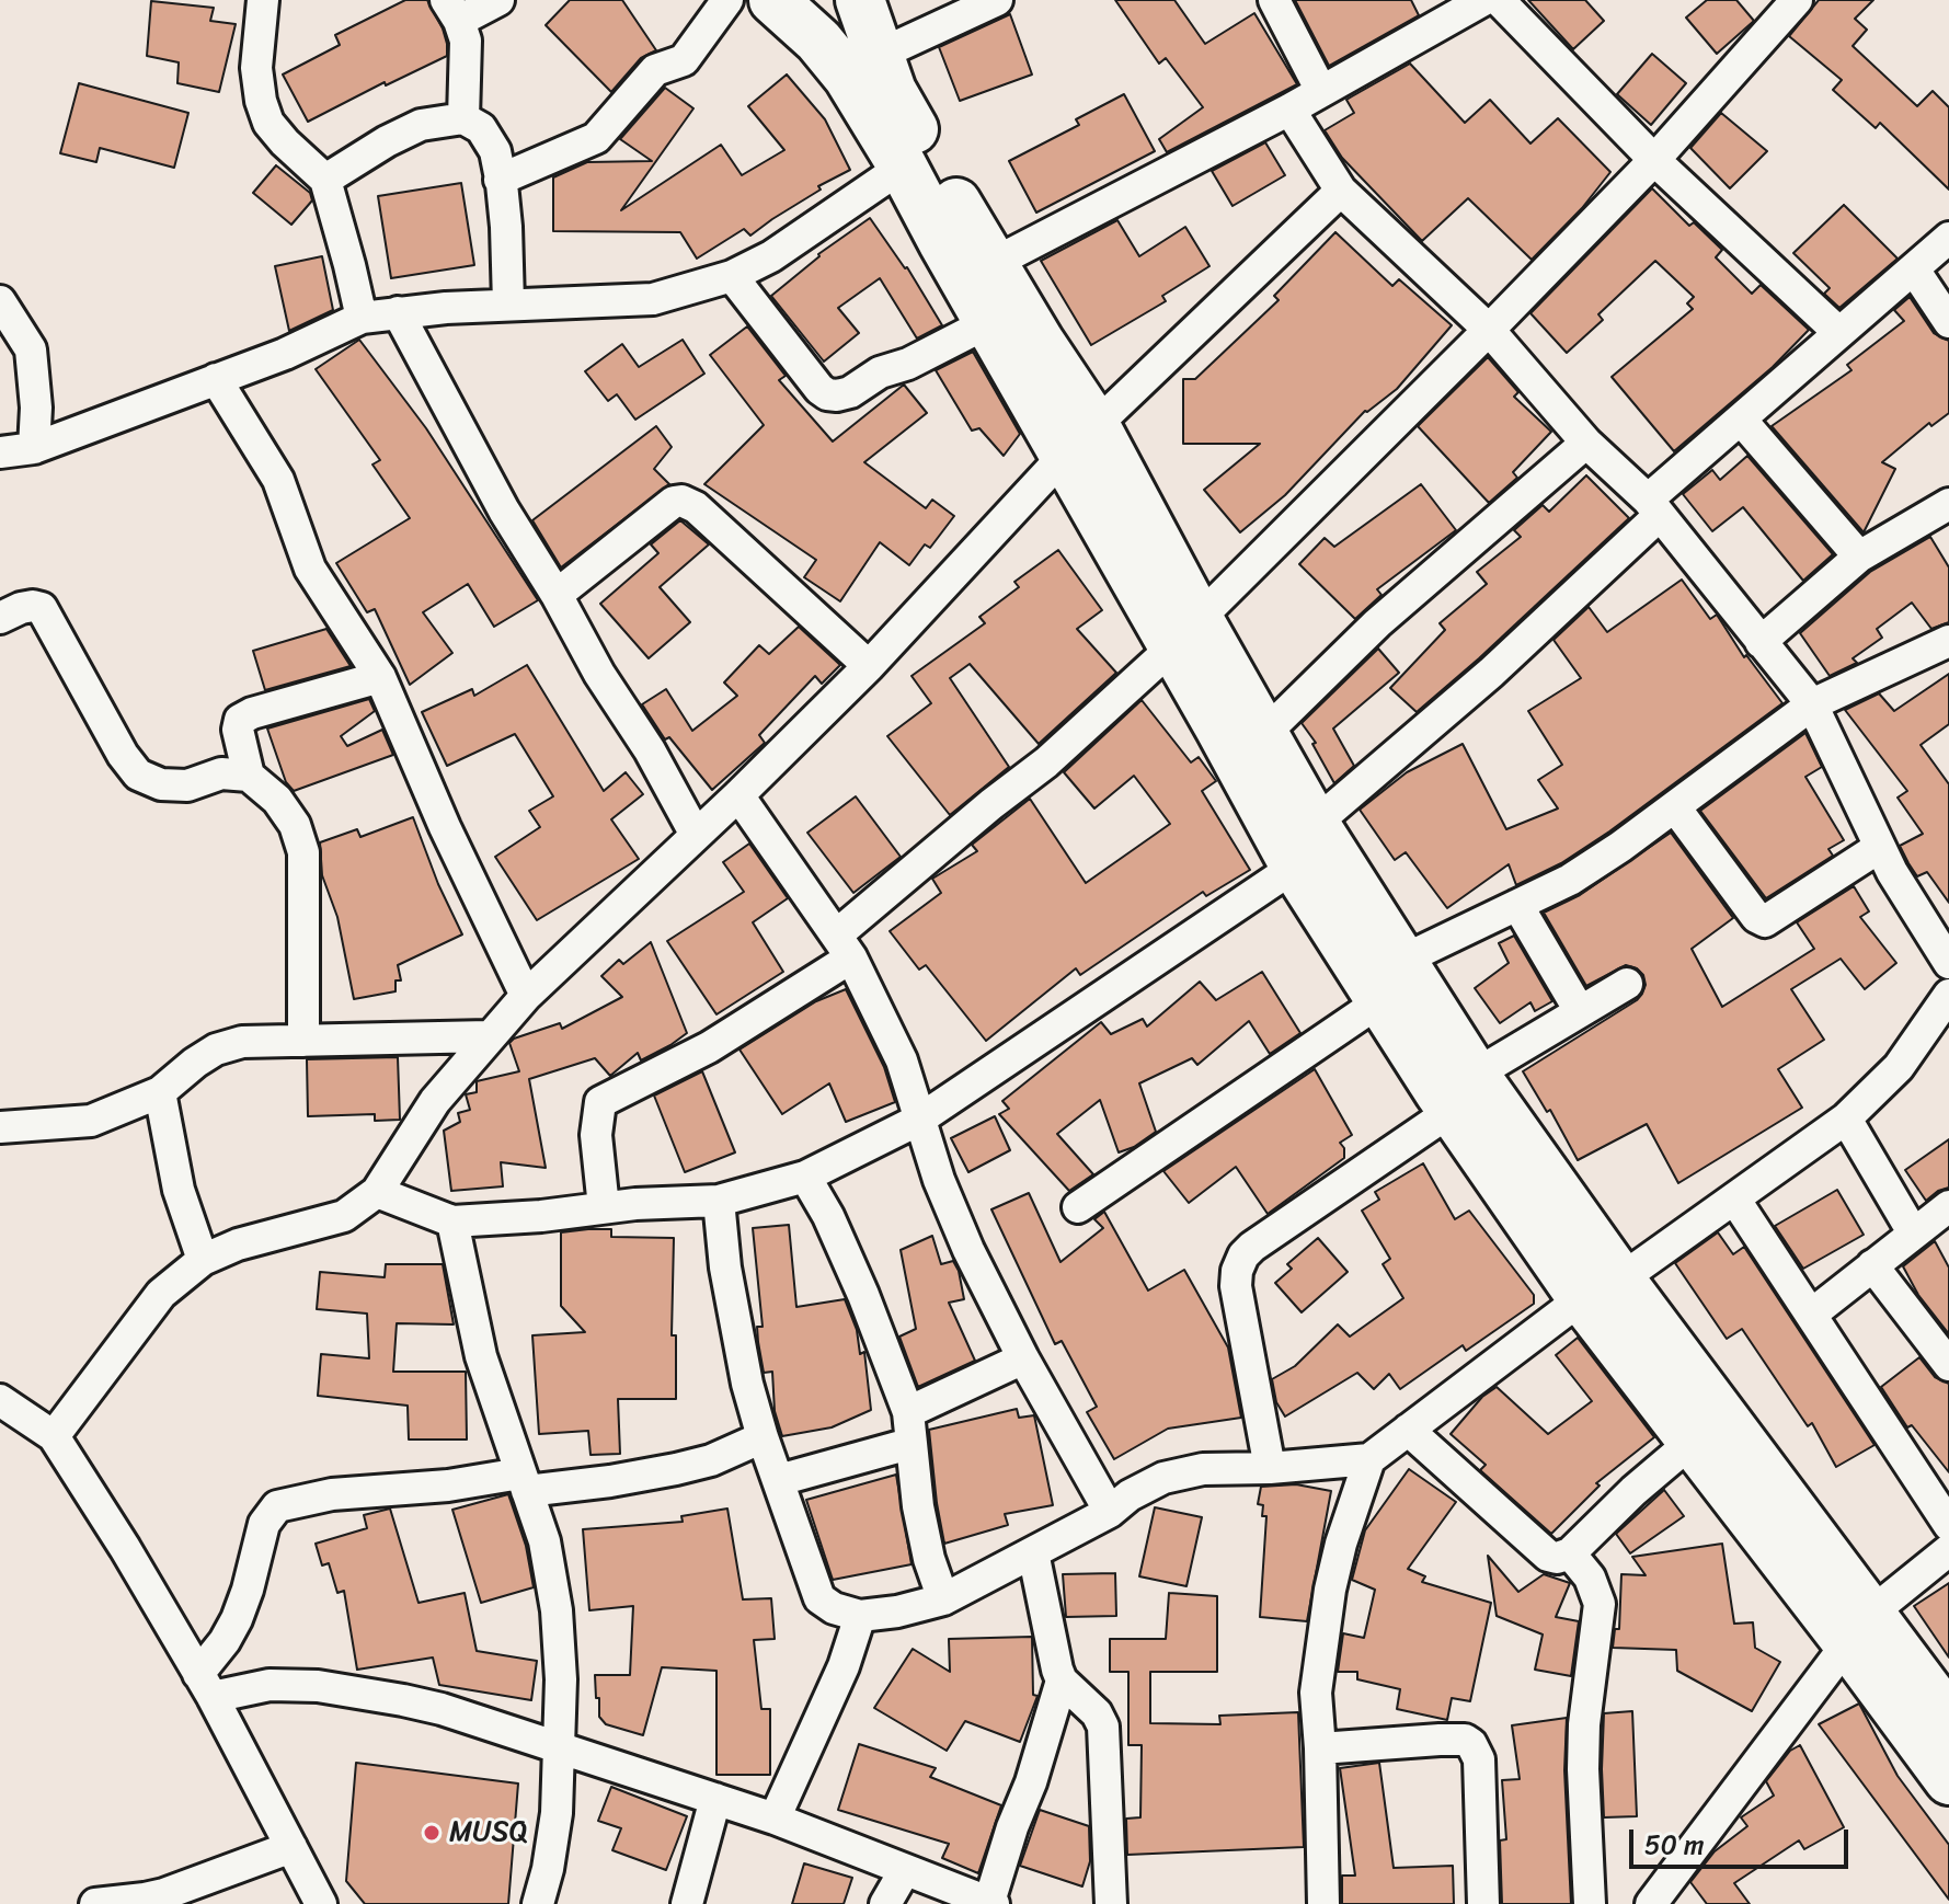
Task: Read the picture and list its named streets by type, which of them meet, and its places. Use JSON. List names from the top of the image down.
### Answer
{
  "places": ["MUSQ"],
  "scale_bar": "50 m"
}
